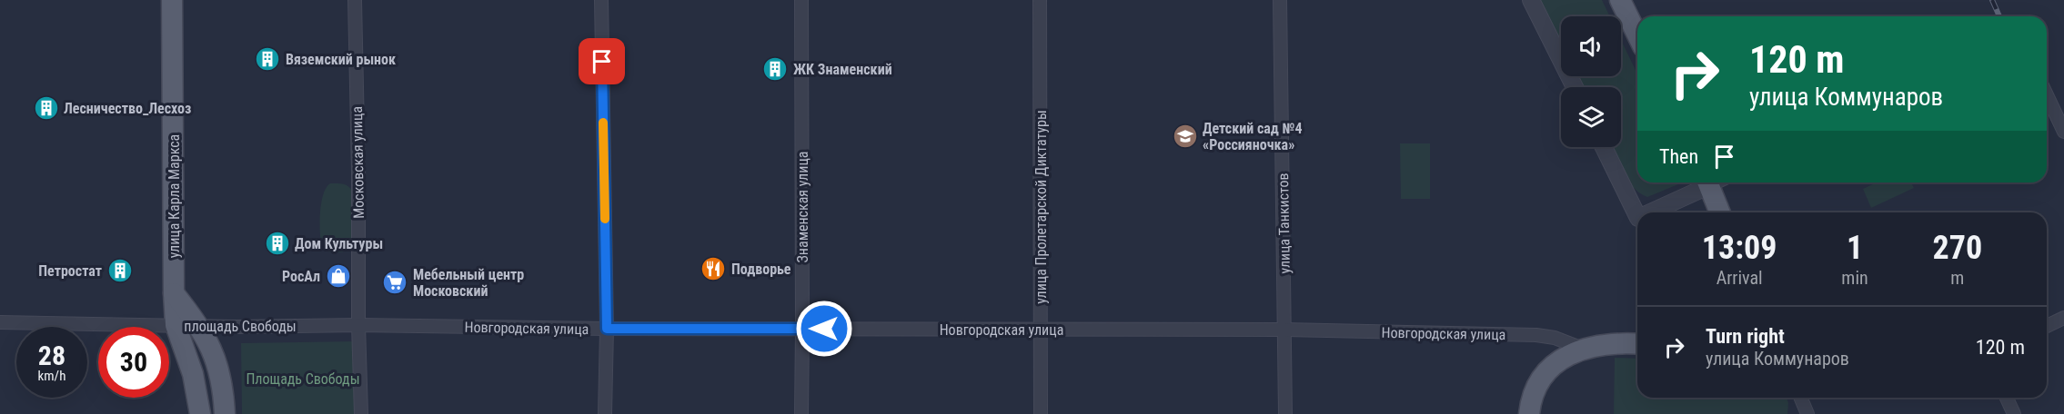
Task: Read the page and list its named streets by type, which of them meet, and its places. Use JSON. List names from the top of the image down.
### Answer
{
  "streets": {
    "main road": ["улица Карла Маркса"],
    "street": [
      "Московская улица",
      "Знаменская улица",
      "улица Пролетарской Диктатуры",
      "улица Танкистов",
      "площадь Свободы",
      "Новгородская улица"
    ]
  },
  "crossings": [
    ["Московская улица", "площадь Свободы"],
    ["Московская улица", "Новгородская улица"],
    ["улица Карла Маркса", "площадь Свободы"],
    ["Знаменская улица", "Новгородская улица"],
    ["улица Пролетарской Диктатуры", "Новгородская улица"],
    ["улица Танкистов", "Новгородская улица"],
    ["площадь Свободы", "Новгородская улица"]
  ],
  "parks": ["Площадь Свободы"],
  "places": {
    "building": [
      "Вяземский рынок",
      "ЖК Знаменский",
      "Лесничество_Лесхоз",
      "Дом Культуры",
      "Петростат"
    ],
    "school or university": ["Детский сад №4 «Россияночка»"],
    "restaurant": ["Подворье"],
    "shop": ["РосАл"],
    "supermarket": ["Мебельный центр Московский"]
  },
  "page": {
    "turn": ["120 m", "улица Коммунаров"],
    "then": "Then",
    "eta": [
      "13:09",
      "Arrival",
      "1",
      "min",
      "270",
      "m"
    ],
    "list": [
      {
        "name": "Turn right",
        "note": "улица Коммунаров",
        "value": "120 m"
      }
    ],
    "speed": "28 km/h",
    "limit": "30"
  }
}
